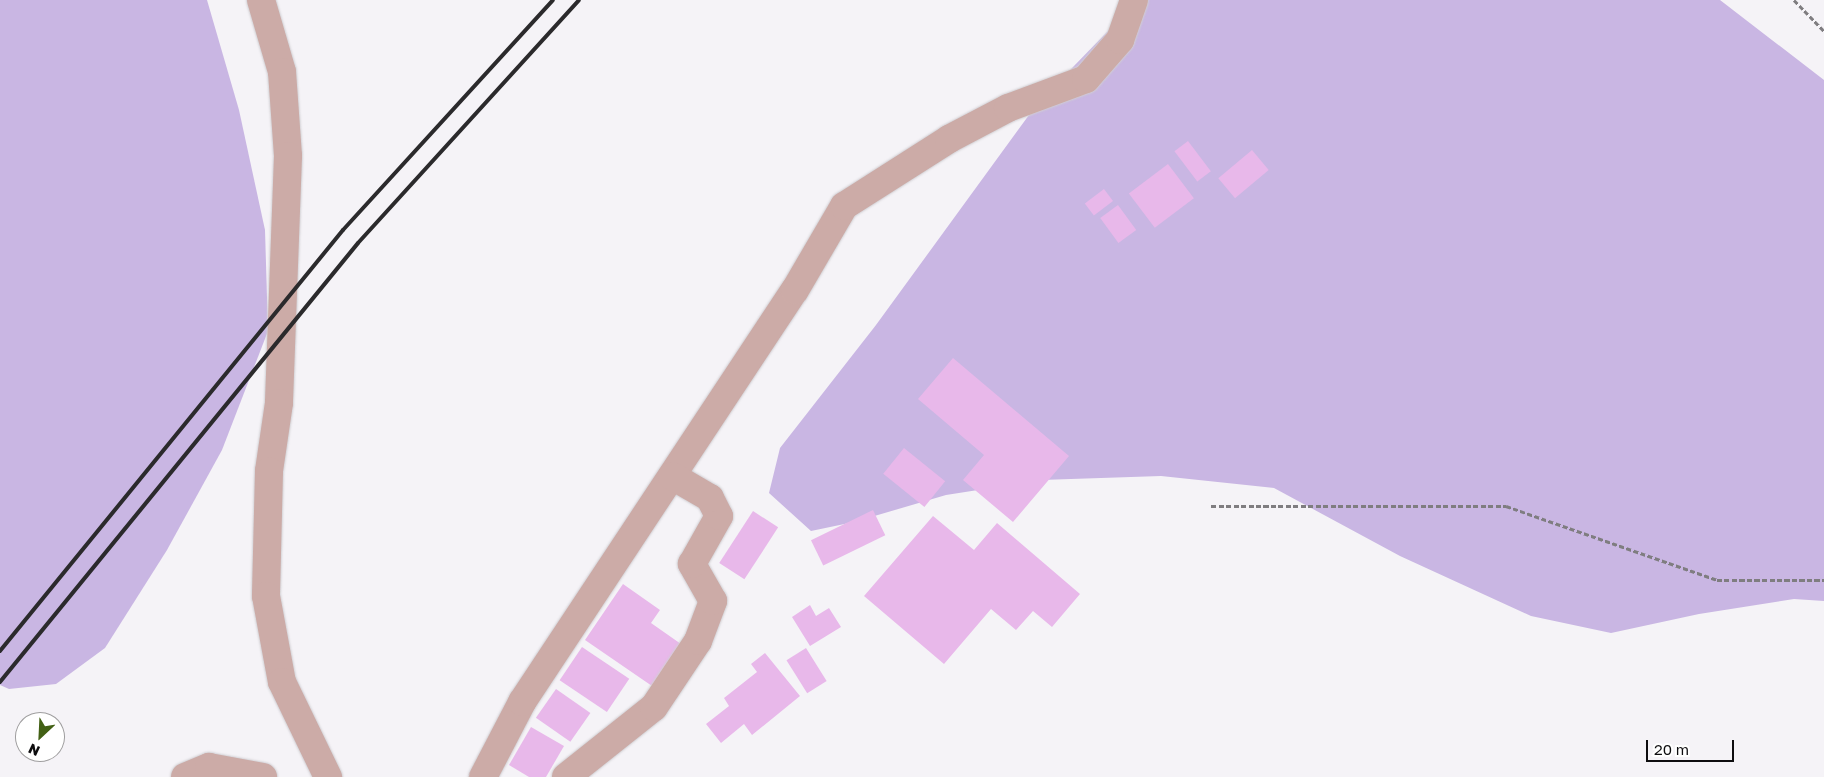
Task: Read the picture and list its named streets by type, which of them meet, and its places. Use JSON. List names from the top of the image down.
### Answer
{
  "scale_bar": "20 m",
  "north": "bottom left"
}
